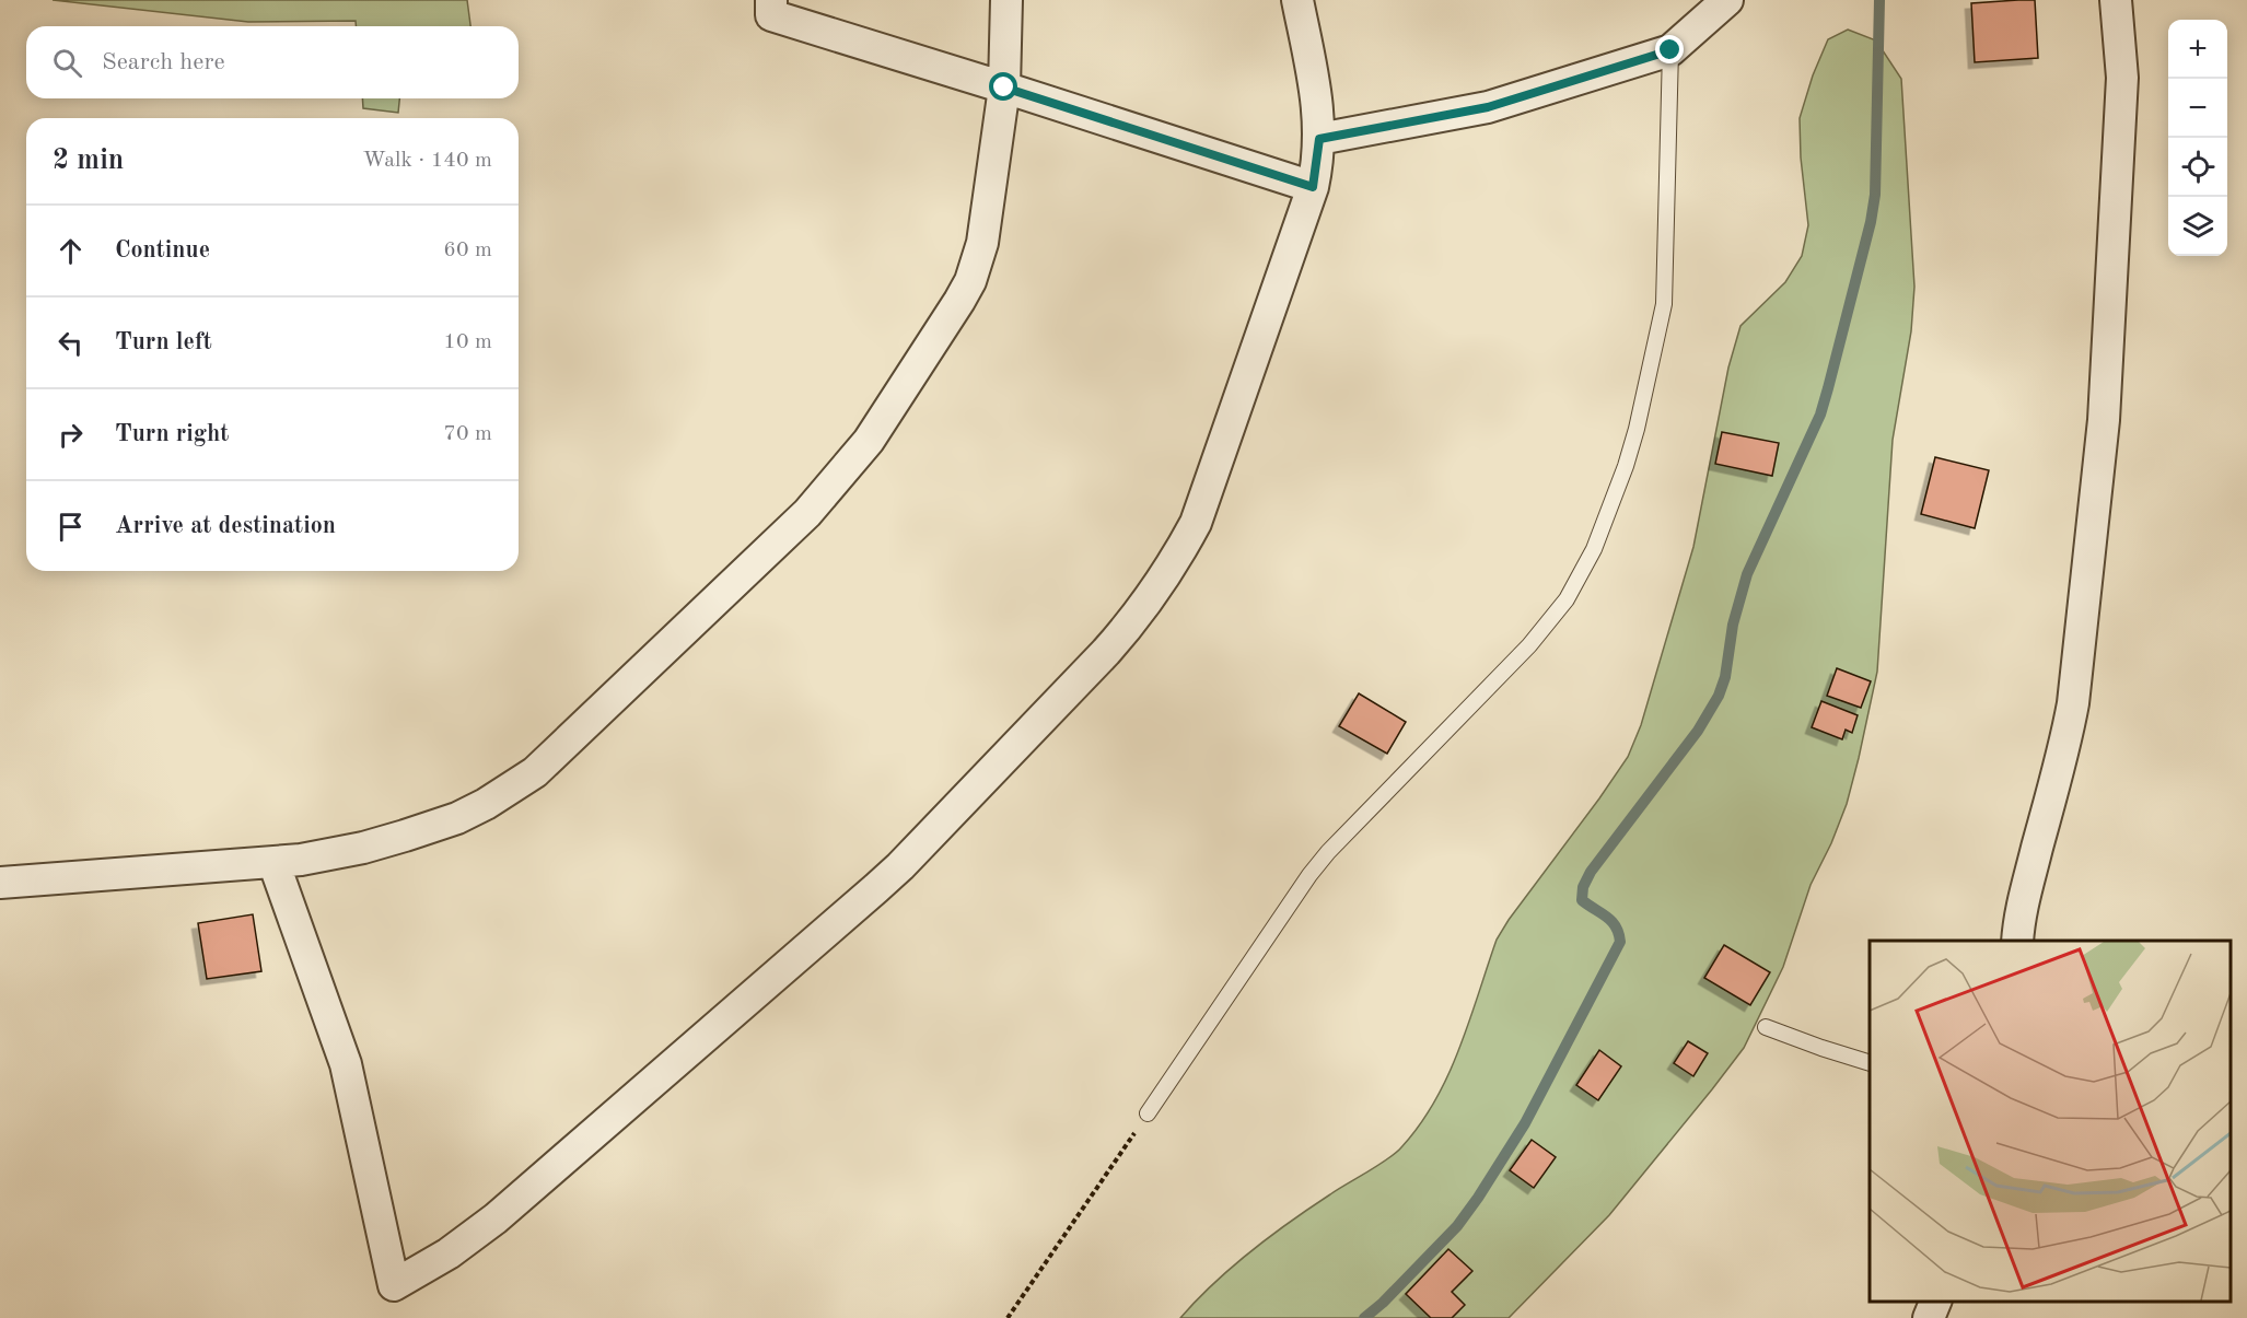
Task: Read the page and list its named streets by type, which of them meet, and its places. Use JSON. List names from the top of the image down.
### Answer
{
  "page": {
    "map_buttons": ["+", "−"],
    "search": "Search here",
    "heading": ["2 min", "Walk · 140 m"],
    "list": [
      ["Continue", "60 m"],
      ["Turn left", "10 m"],
      ["Turn right", "70 m"],
      "Arrive at destination"
    ]
  }
}
